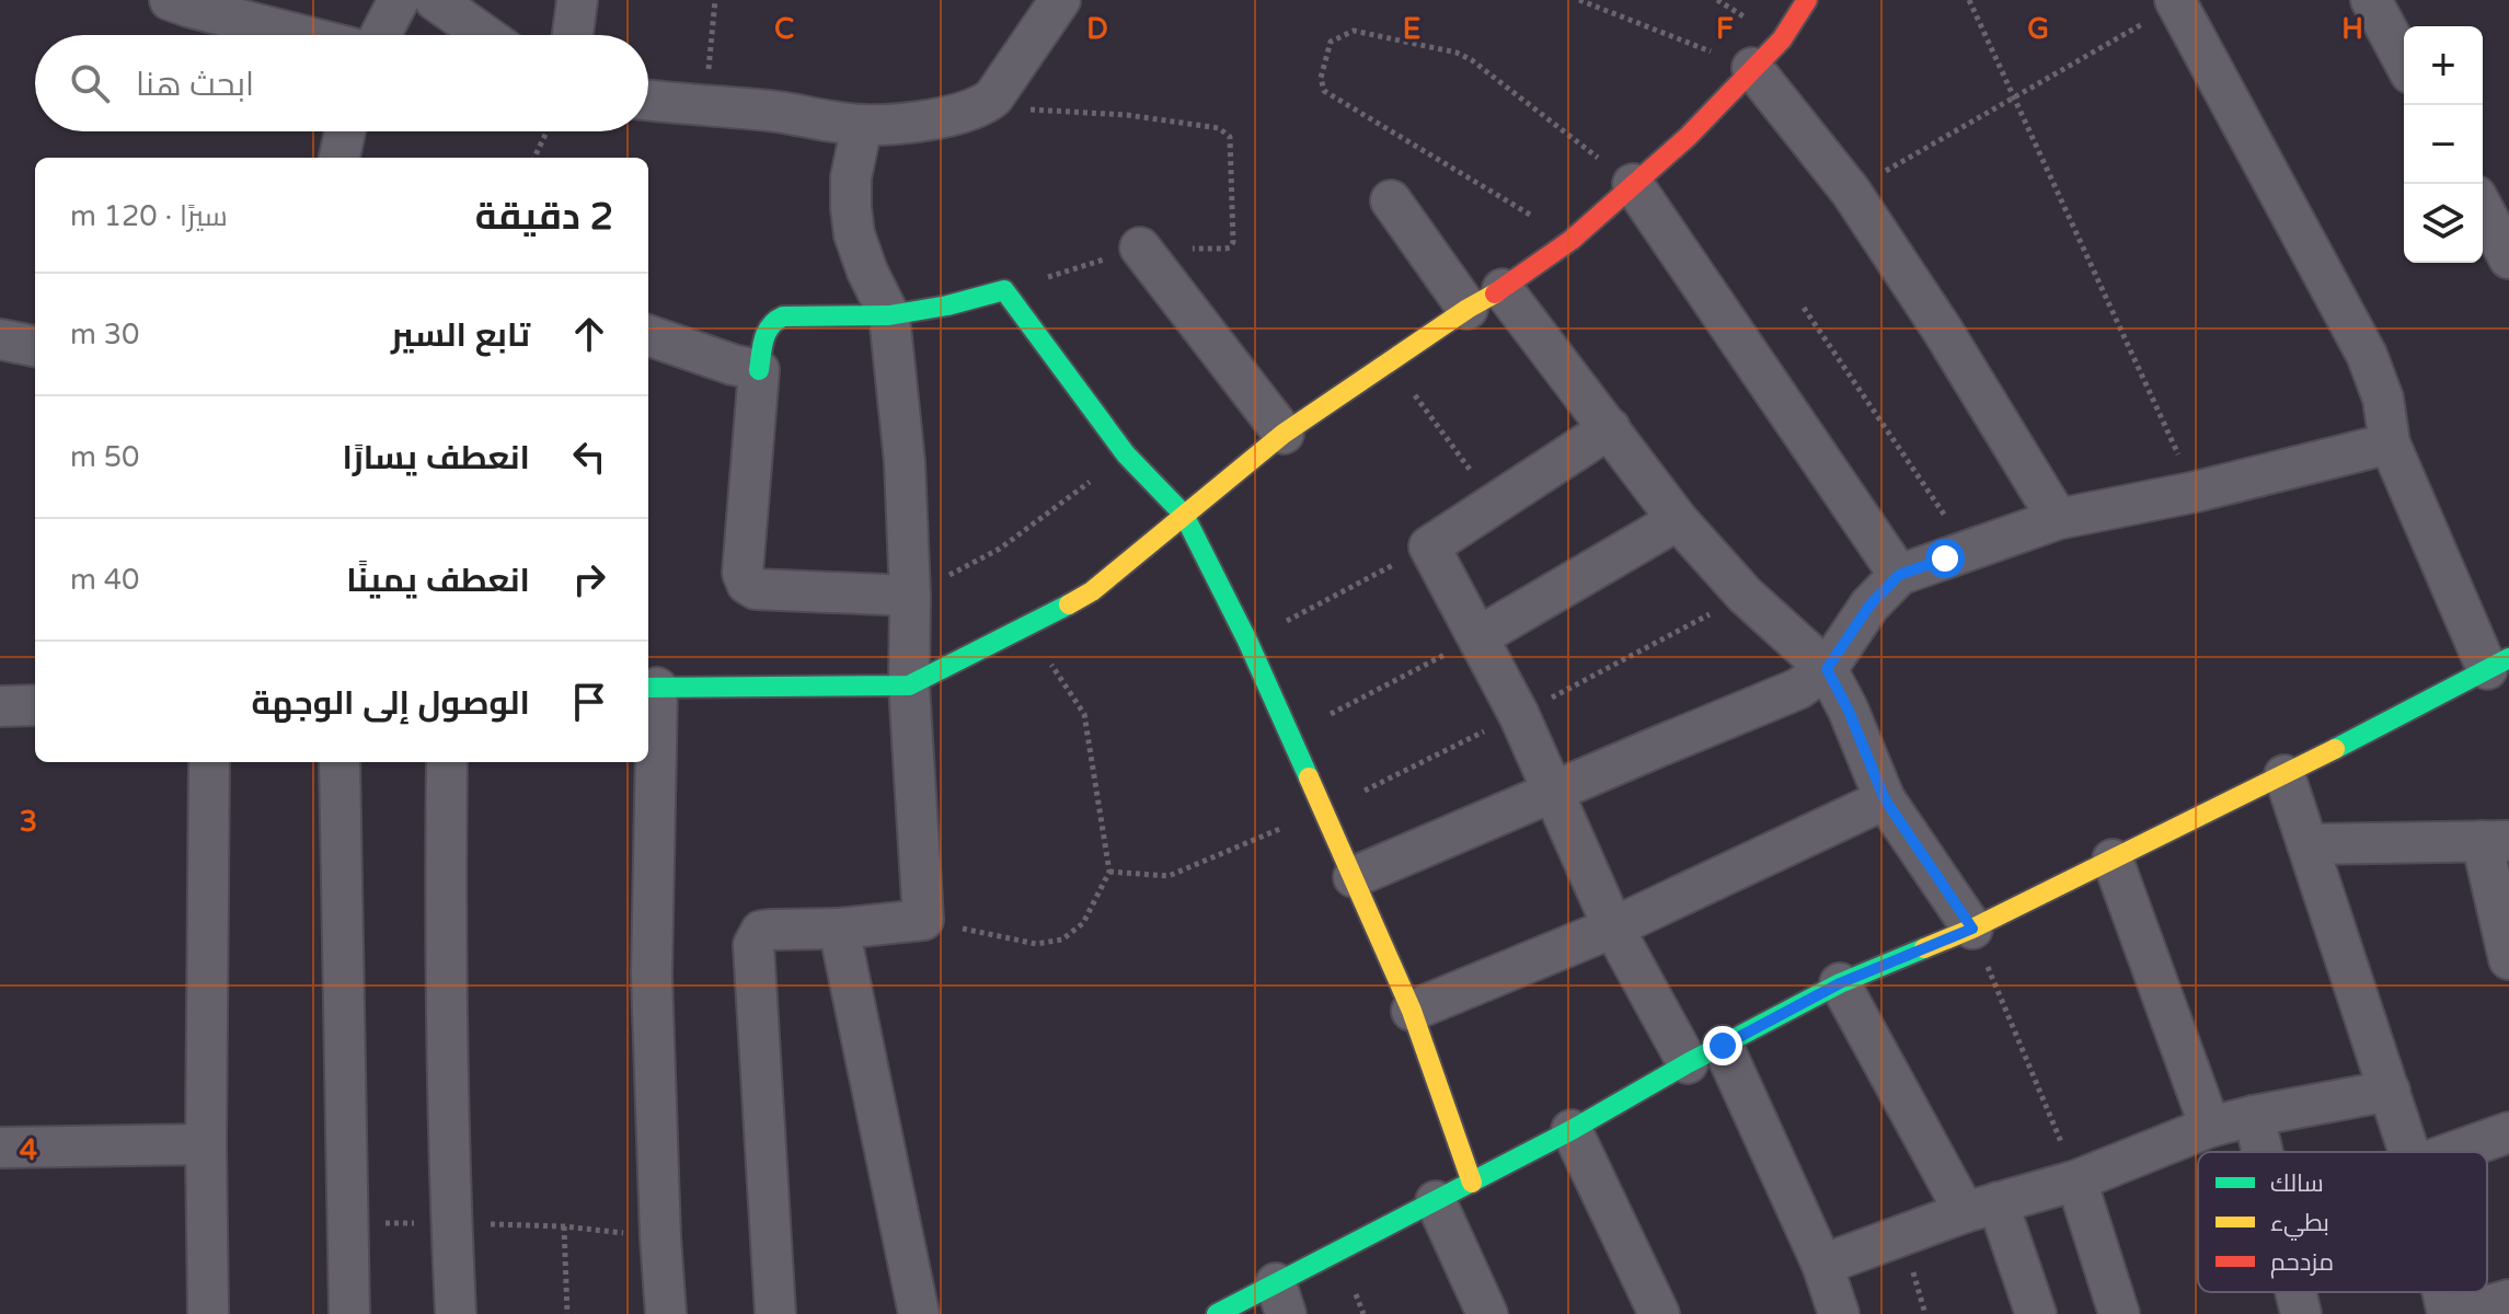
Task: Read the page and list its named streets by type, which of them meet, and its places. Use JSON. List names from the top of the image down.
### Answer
{
  "legend": ["سالك", "بطيء", "مزدحم"],
  "page": {
    "map_buttons": ["+", "−"],
    "search": "ابحث هنا",
    "heading": ["2 دقيقة", "سيرًا · 120 m"],
    "list": [
      ["تابع السير", "30 m"],
      ["انعطف يسارًا", "50 m"],
      ["انعطف يمينًا", "40 m"],
      "الوصول إلى الوجهة"
    ]
  },
  "grid": {
    "columns": [
      "C",
      "D",
      "E",
      "F",
      "G",
      "H"
    ],
    "rows": ["3", "4"]
  }
}
